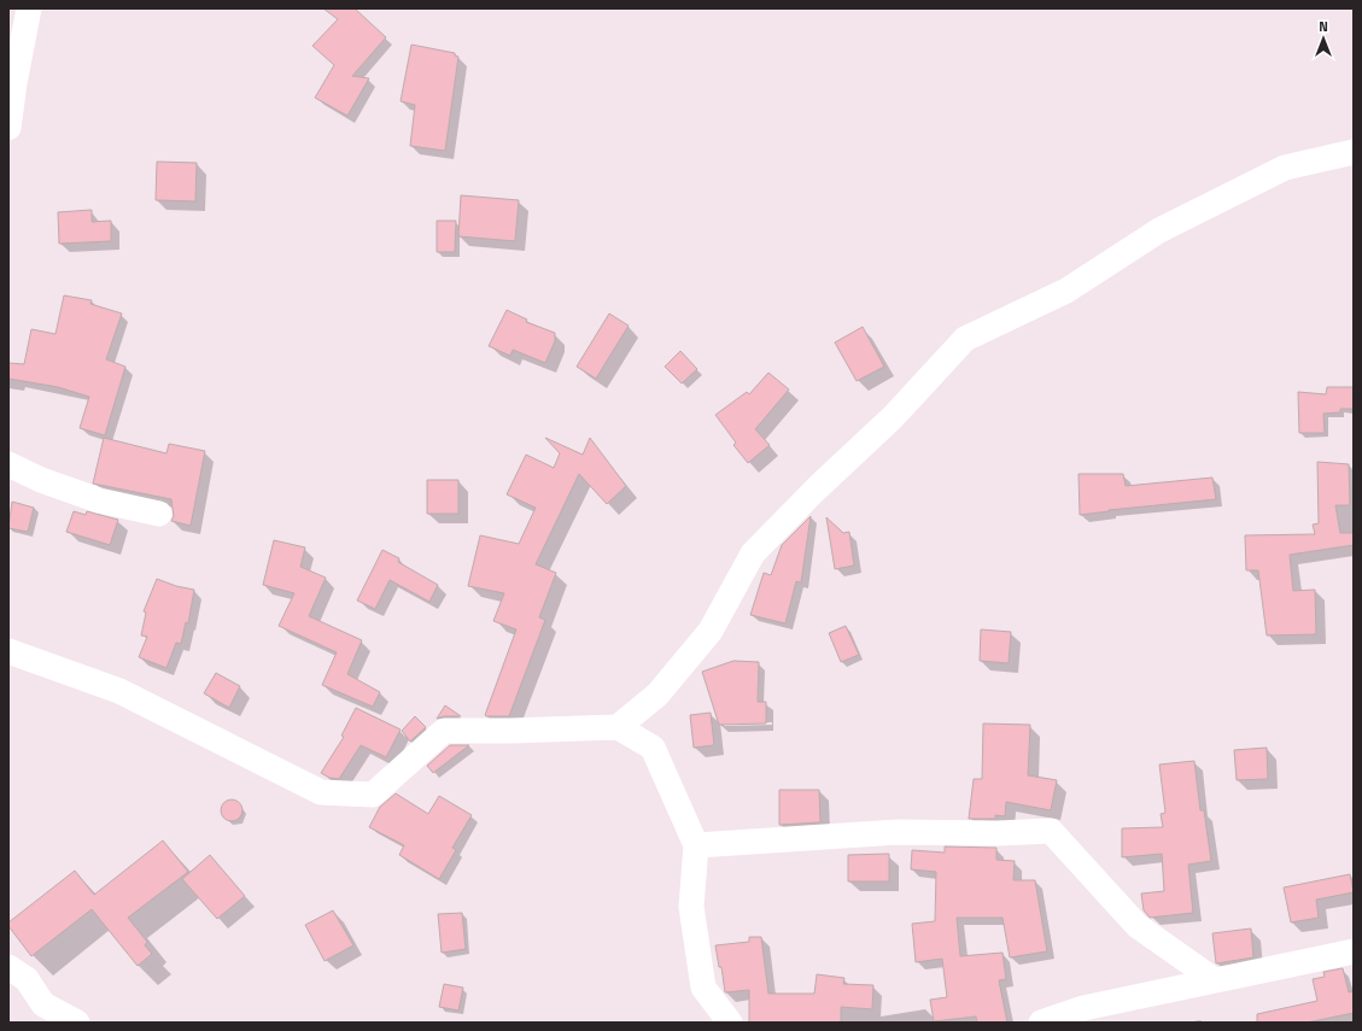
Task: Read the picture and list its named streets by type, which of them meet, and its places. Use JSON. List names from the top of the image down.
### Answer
{
  "north": "top"
}
